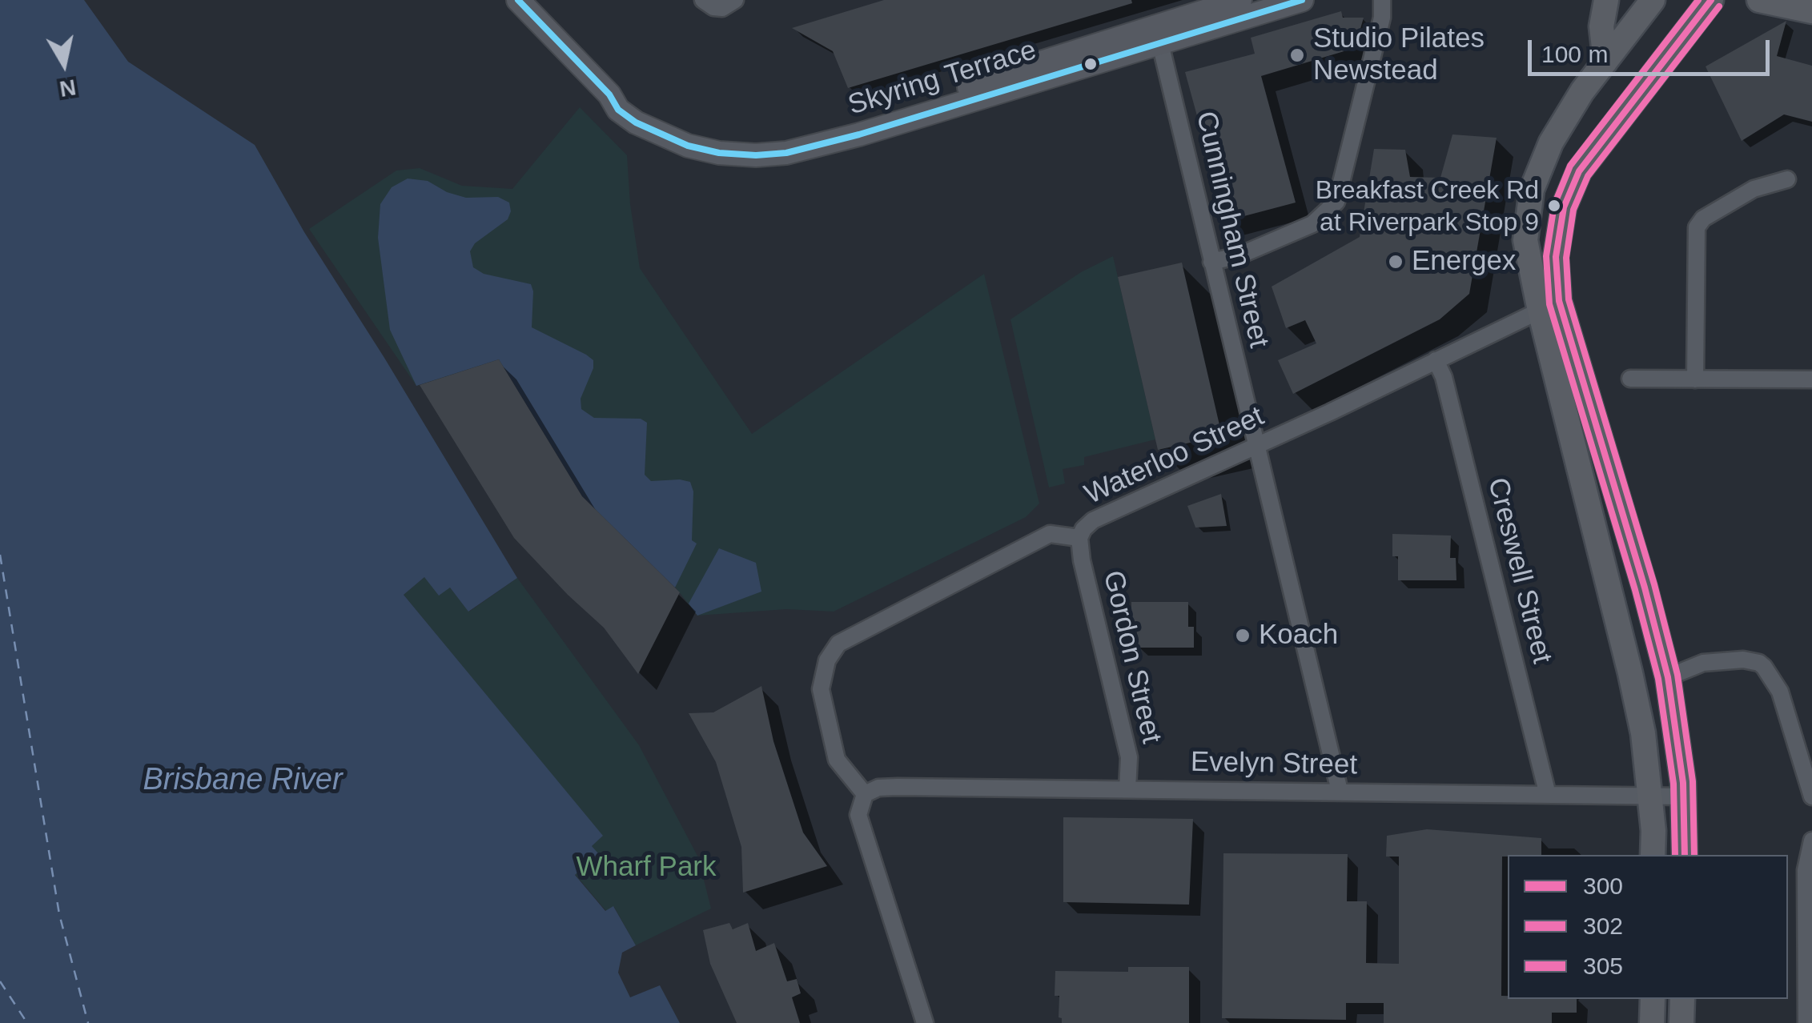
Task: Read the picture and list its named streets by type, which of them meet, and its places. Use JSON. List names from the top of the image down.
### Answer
{
  "streets": {
    "street": [
      "Skyring Terrace",
      "Cunningham Street",
      "Waterloo Street",
      "Creswell Street",
      "Gordon Street",
      "Evelyn Street"
    ]
  },
  "crossings": [
    ["Skyring Terrace", "Cunningham Street"],
    ["Cunningham Street", "Waterloo Street"],
    ["Cunningham Street", "Evelyn Street"],
    ["Waterloo Street", "Creswell Street"],
    ["Waterloo Street", "Gordon Street"],
    ["Waterloo Street", "Evelyn Street"],
    ["Creswell Street", "Evelyn Street"],
    ["Gordon Street", "Evelyn Street"]
  ],
  "water": ["Brisbane River"],
  "parks": ["Wharf Park"],
  "places": [
    "Studio Pilates Newstead",
    "Breakfast Creek Rd at Riverpark Stop 9",
    "Energex",
    "Koach"
  ],
  "lines": ["transit line 300", "transit line 305", "transit line 302"],
  "legend": ["300", "302", "305"],
  "scale_bar": "100 m",
  "north": "bottom"
}
